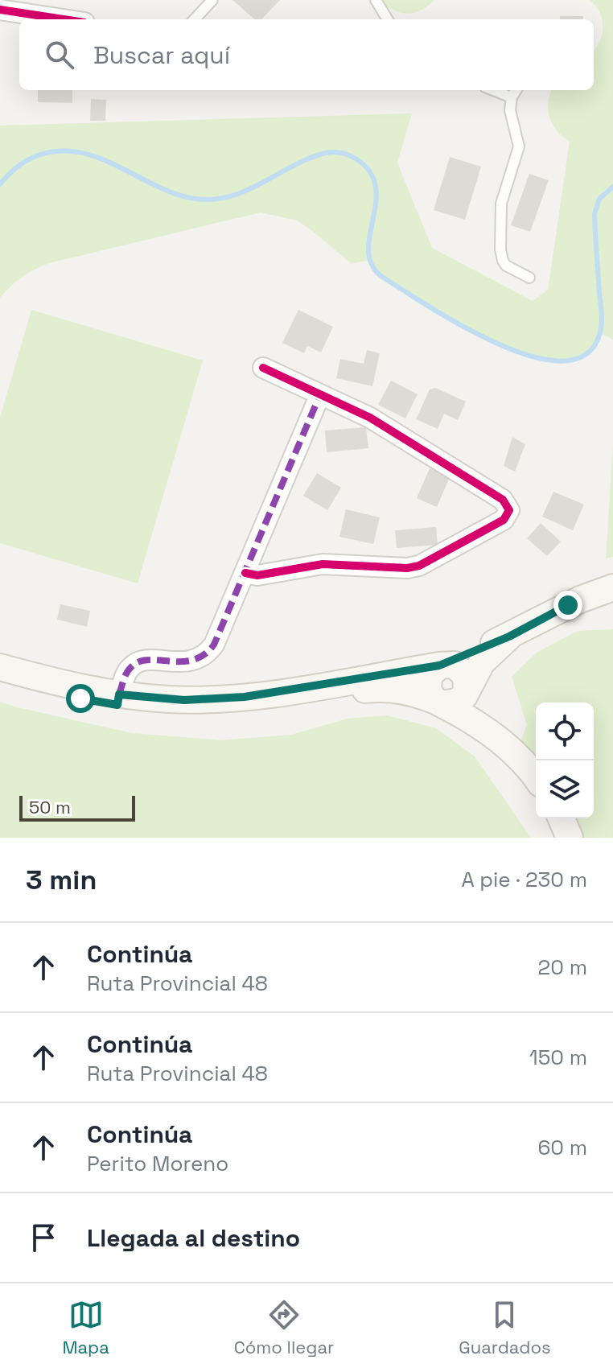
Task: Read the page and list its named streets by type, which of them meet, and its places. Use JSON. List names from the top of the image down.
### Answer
{
  "scale_bar": "50 m",
  "page": {
    "search": "Buscar aquí",
    "scale": "50 m",
    "heading": ["3 min", "A pie · 230 m"],
    "list": [
      ["Continúa", "Ruta Provincial 48", "20 m"],
      ["Continúa", "Ruta Provincial 48", "150 m"],
      ["Continúa", "Perito Moreno", "60 m"],
      "Llegada al destino"
    ],
    "nav": ["Mapa", "Cómo llegar", "Guardados"]
  }
}
